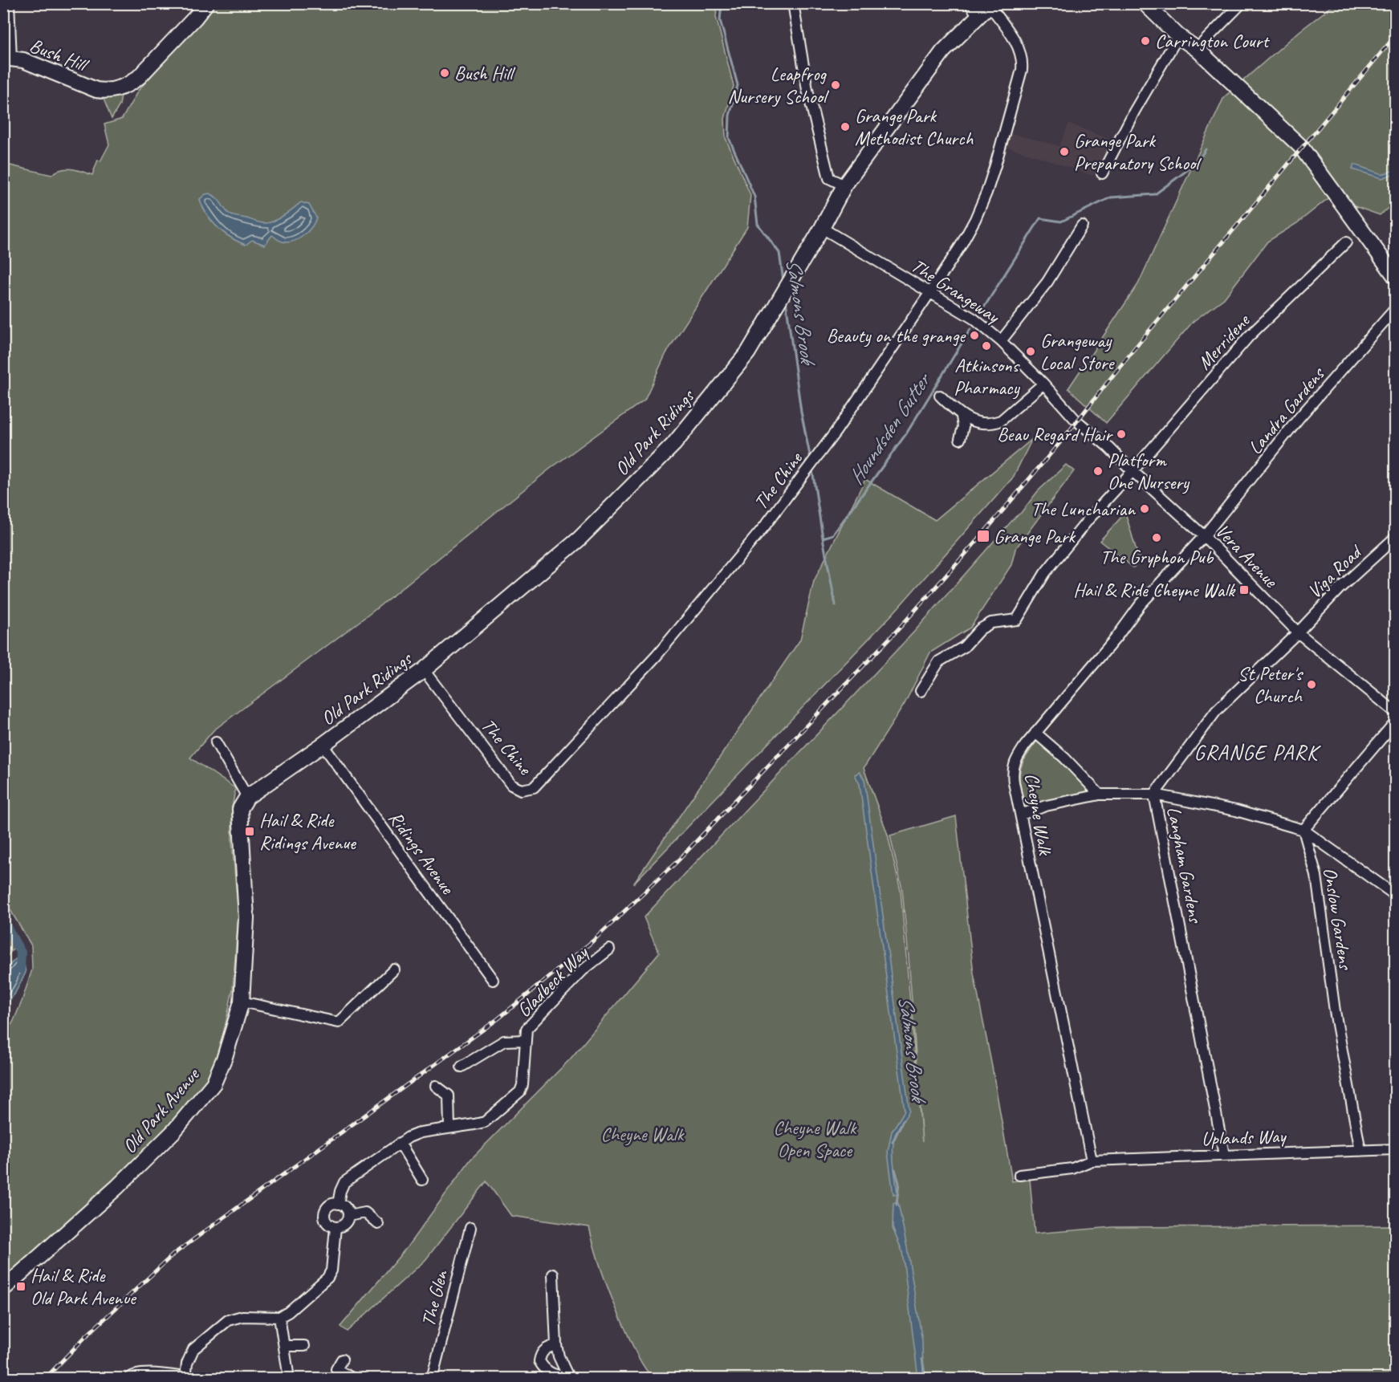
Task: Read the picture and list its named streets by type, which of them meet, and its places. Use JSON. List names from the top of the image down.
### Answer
{
  "streets": {
    "street": [
      "Bush Hill",
      "The Grangeway",
      "Merridene",
      "Landra Gardens",
      "Old Park Ridings",
      "The Chine",
      "Vera Avenue",
      "Viga Road",
      "Cheyne Walk",
      "Ridings Avenue",
      "Langham Gardens",
      "Onslow Gardens",
      "Gladbeck Way",
      "Old Park Avenue",
      "Uplands Way",
      "The Glen"
    ]
  },
  "crossings": [
    ["The Grangeway", "Old Park Ridings"],
    ["The Grangeway", "The Chine"],
    ["The Grangeway", "Vera Avenue"],
    ["Merridene", "Vera Avenue"],
    ["Landra Gardens", "Vera Avenue"],
    ["Landra Gardens", "Cheyne Walk"],
    ["Old Park Ridings", "The Chine"],
    ["Old Park Ridings", "Ridings Avenue"],
    ["Old Park Ridings", "Old Park Avenue"],
    ["Vera Avenue", "Viga Road"],
    ["Vera Avenue", "Cheyne Walk"],
    ["Vera Avenue", "Langham Gardens"],
    ["Viga Road", "Langham Gardens"],
    ["Cheyne Walk", "Uplands Way"],
    ["Langham Gardens", "Uplands Way"],
    ["Onslow Gardens", "Uplands Way"]
  ],
  "districts": ["GRANGE PARK"],
  "water": ["Salmons Brook", "Houndsden Gutter"],
  "parks": ["Cheyne Walk Open Space", "Cheyne Walk"],
  "places": {
    "other": [
      "Carrington Court",
      "Bush Hill",
      "Leapfrog Nursery School",
      "Grange Park Methodist Church",
      "Grange Park Preparatory School",
      "Beauty on the grange",
      "Atkinsons Pharmacy",
      "Grangeway Local Store",
      "Beau Regard Hair",
      "Platform One Nursery",
      "The Luncharian",
      "The Gryphon Pub",
      "St Peter's Church"
    ],
    "transit": [
      "Grange Park",
      "Hail & Ride Cheyne Walk",
      "Hail & Ride Ridings Avenue",
      "Hail & Ride Old Park Avenue"
    ]
  }
}
